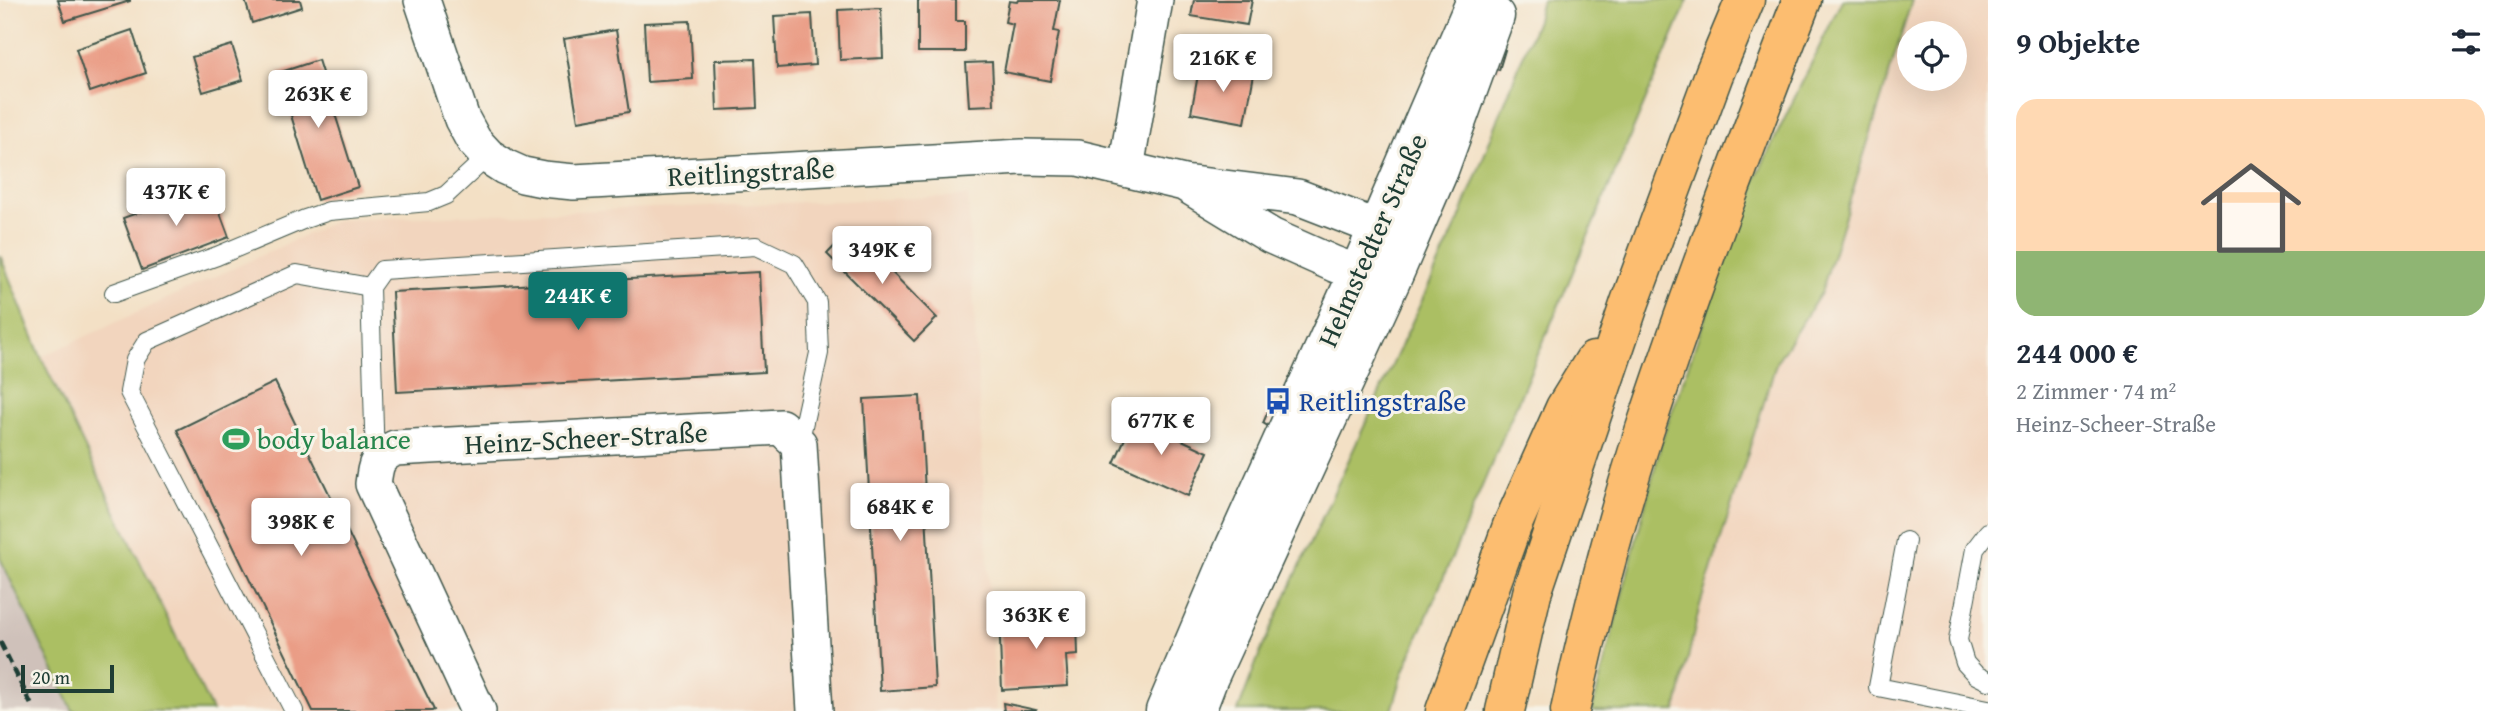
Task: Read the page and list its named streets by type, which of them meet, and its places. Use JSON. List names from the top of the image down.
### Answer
{
  "streets": {
    "street": ["Reitlingstraße", "Helmstedter Straße", "Heinz-Scheer-Straße"]
  },
  "crossings": [
    ["Reitlingstraße", "Helmstedter Straße"]
  ],
  "places": {
    "bus stop": ["Reitlingstraße"],
    "sports": ["body balance"]
  },
  "scale_bar": "20 m",
  "page": {
    "heading": "9 Objekte",
    "price": [
      "216K €",
      "263K €",
      "437K €",
      "349K €",
      "244K €",
      "677K €",
      "684K €",
      "398K €",
      "363K €"
    ],
    "list": [
      {
        "name": "244 000 €",
        "note": "2 Zimmer · 74 m² · Heinz-Scheer-Straße"
      }
    ],
    "scale": "20 m"
  }
}
